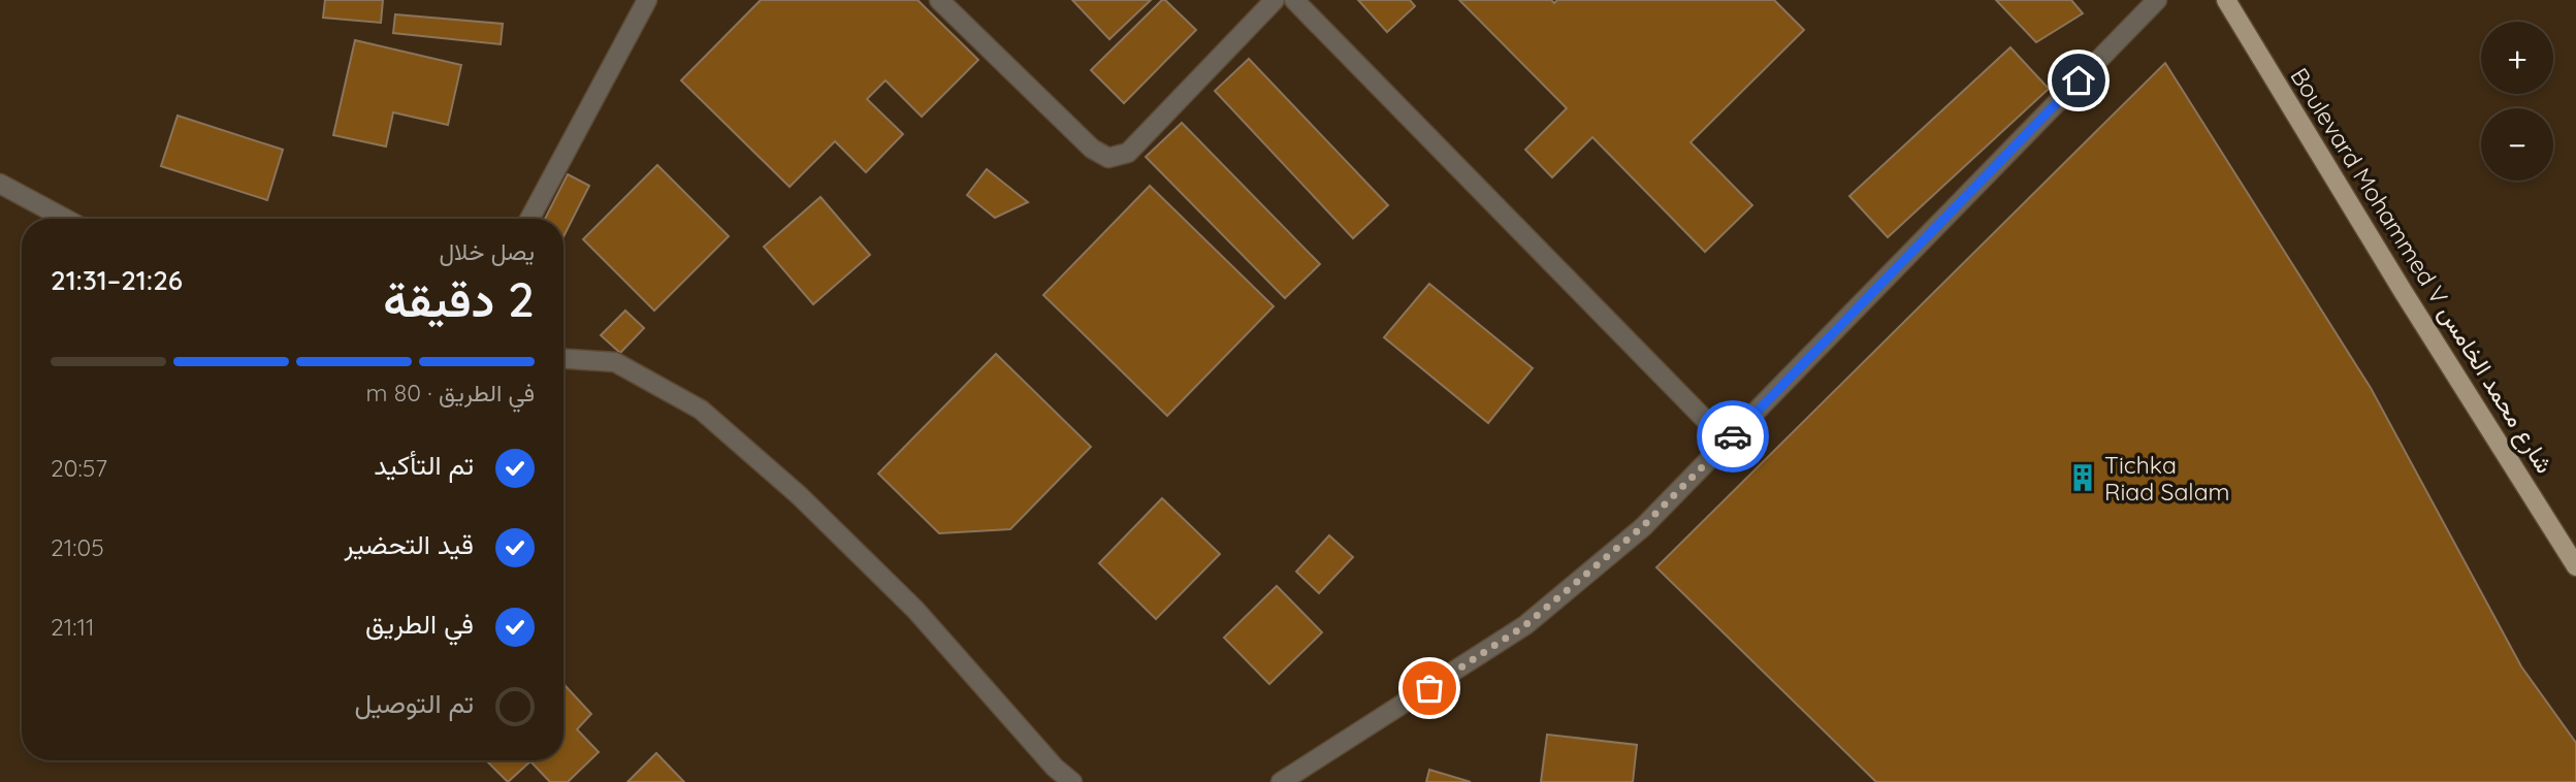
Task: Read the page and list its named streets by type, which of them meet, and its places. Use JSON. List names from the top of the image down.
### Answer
{
  "streets": {
    "main road": ["Boulevard Mohammed V شارع محمد الخامس"]
  },
  "places": {
    "building": ["Tichka Riad Salam"]
  },
  "page": {
    "map_buttons": ["+", "−"],
    "heading": ["2 دقيقة", "يصل خلال", "21:26–21:31"],
    "bar": "في الطريق · 80 m",
    "list": [
      ["تم التأكيد", "20:57"],
      ["قيد التحضير", "21:05"],
      ["في الطريق", "21:11"],
      "تم التوصيل"
    ]
  }
}
